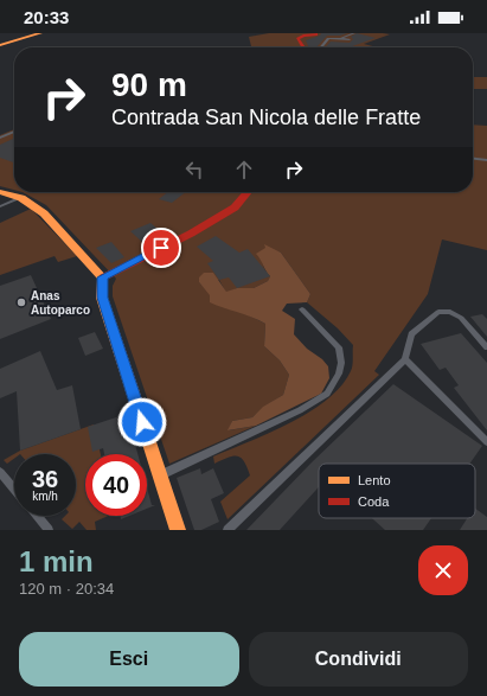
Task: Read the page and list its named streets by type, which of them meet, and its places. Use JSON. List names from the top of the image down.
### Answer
{
  "places": ["Anas Autoparco"],
  "legend": ["Lento", "Coda"],
  "page": {
    "status": "20:33",
    "turn": ["90 m", "Contrada San Nicola delle Fratte"],
    "speed": "36 km/h",
    "limit": "40",
    "heading": ["1 min", "120 m · 20:34"],
    "buttons": ["Esci", "Condividi"]
  }
}
